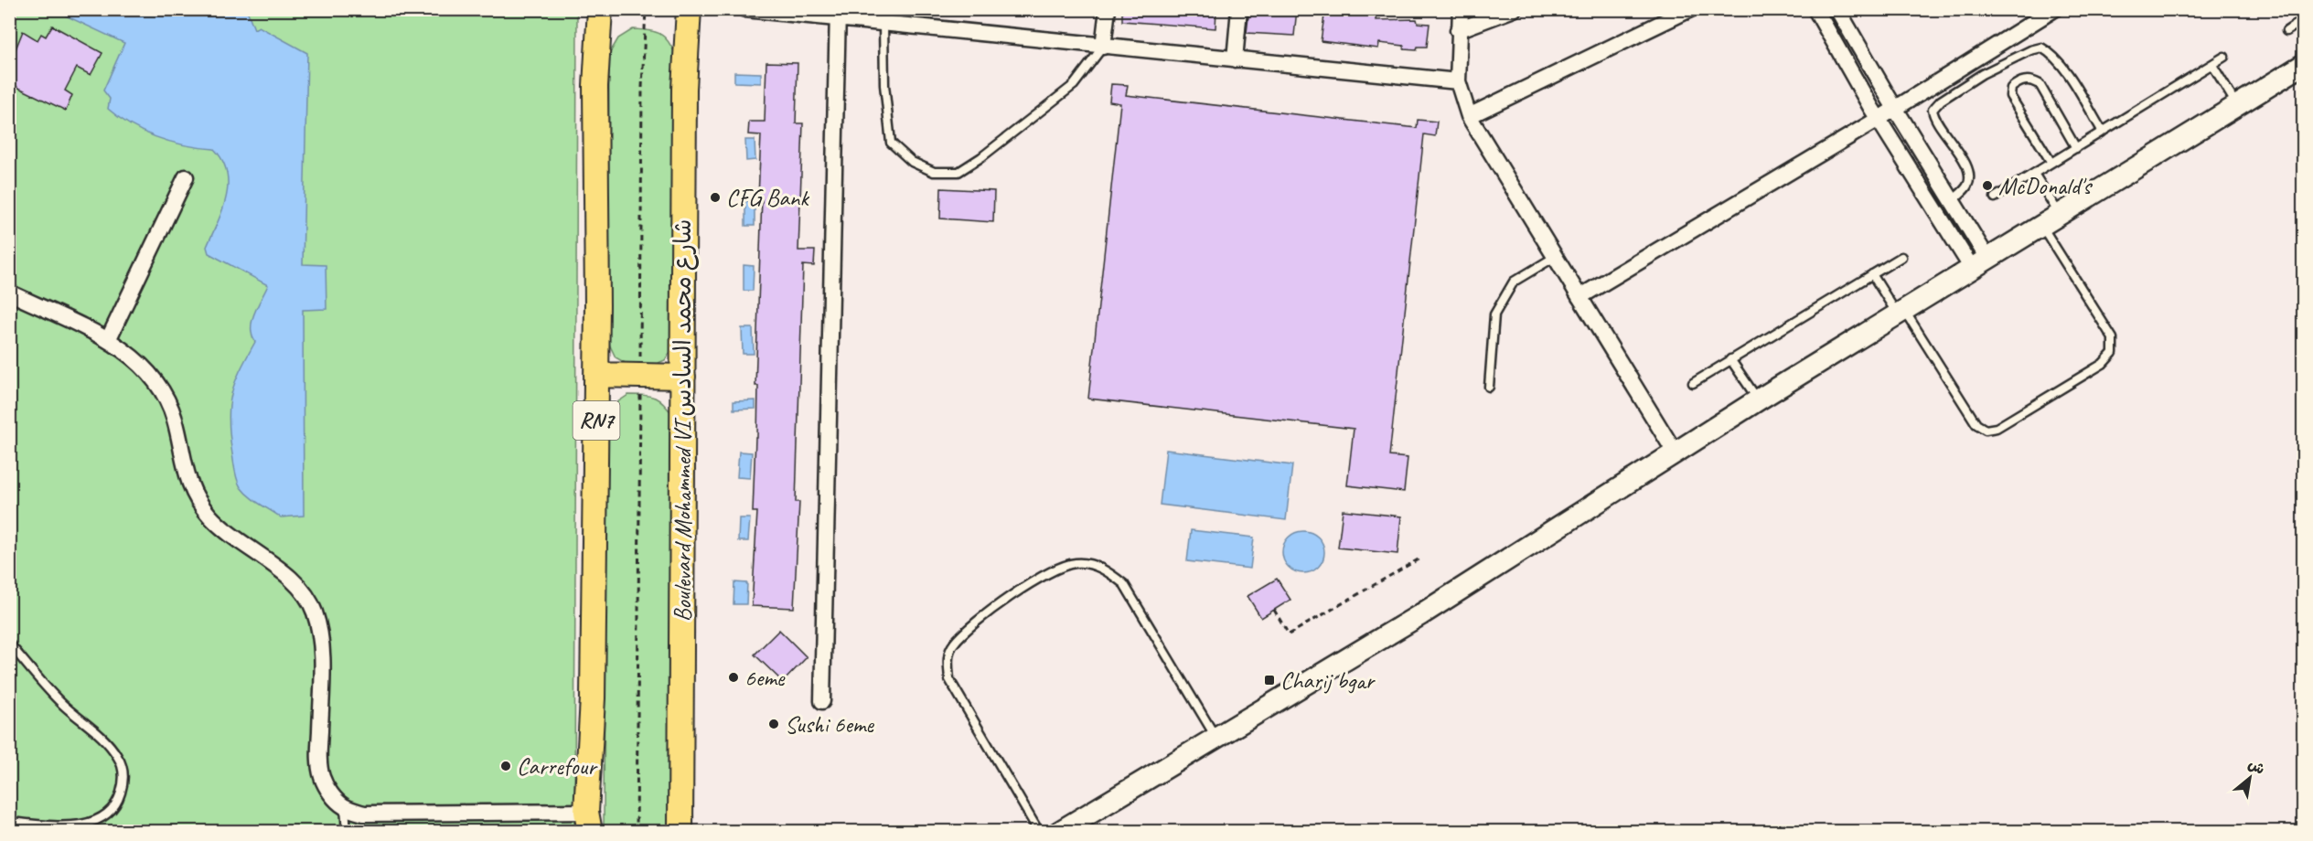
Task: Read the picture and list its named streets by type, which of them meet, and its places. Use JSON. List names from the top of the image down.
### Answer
{
  "streets": {
    "main road": ["RN7", "Boulevard Mohammed VI شارع محمد السادس"]
  },
  "places": {
    "other": [
      "McDonald's",
      "CFG Bank",
      "6eme",
      "Sushi 6eme",
      "Carrefour"
    ],
    "transit": ["Charij bgar"]
  },
  "north": "top right"
}
